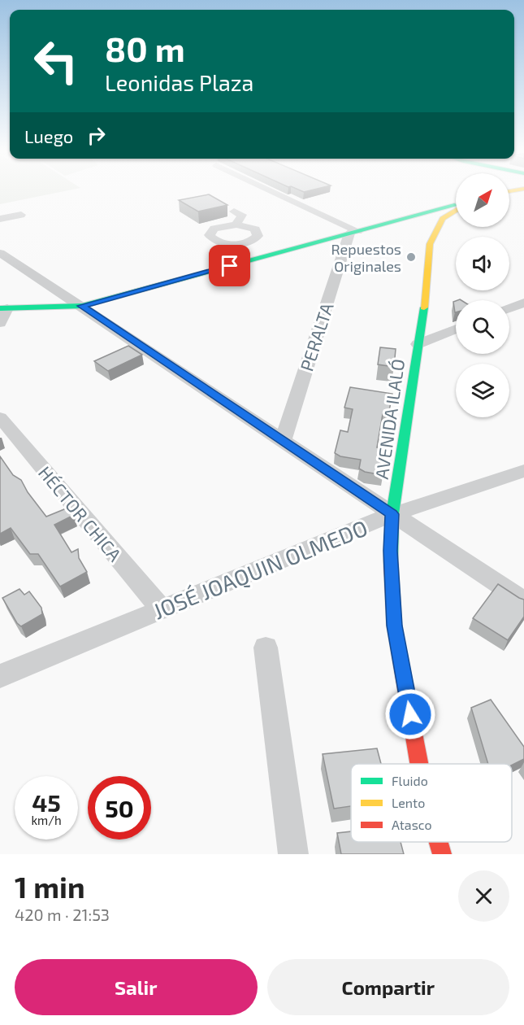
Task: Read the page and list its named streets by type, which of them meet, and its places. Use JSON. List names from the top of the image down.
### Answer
{
  "streets": {
    "main road": ["AVENIDA ILALÓ"],
    "street": ["PERALTA", "HÉCTOR CHICA", "JOSÉ JOAQUIN OLMEDO"]
  },
  "crossings": [
    ["AVENIDA ILALÓ", "JOSÉ JOAQUIN OLMEDO"],
    ["HÉCTOR CHICA", "JOSÉ JOAQUIN OLMEDO"]
  ],
  "places": ["Repuestos Originales"],
  "legend": ["Fluido", "Lento", "Atasco"],
  "north": "top right",
  "page": {
    "turn": ["80 m", "Leonidas Plaza"],
    "then": "Luego",
    "speed": "45 km/h",
    "limit": "50",
    "heading": ["1 min", "420 m · 21:53"],
    "buttons": ["Salir", "Compartir"]
  }
}
